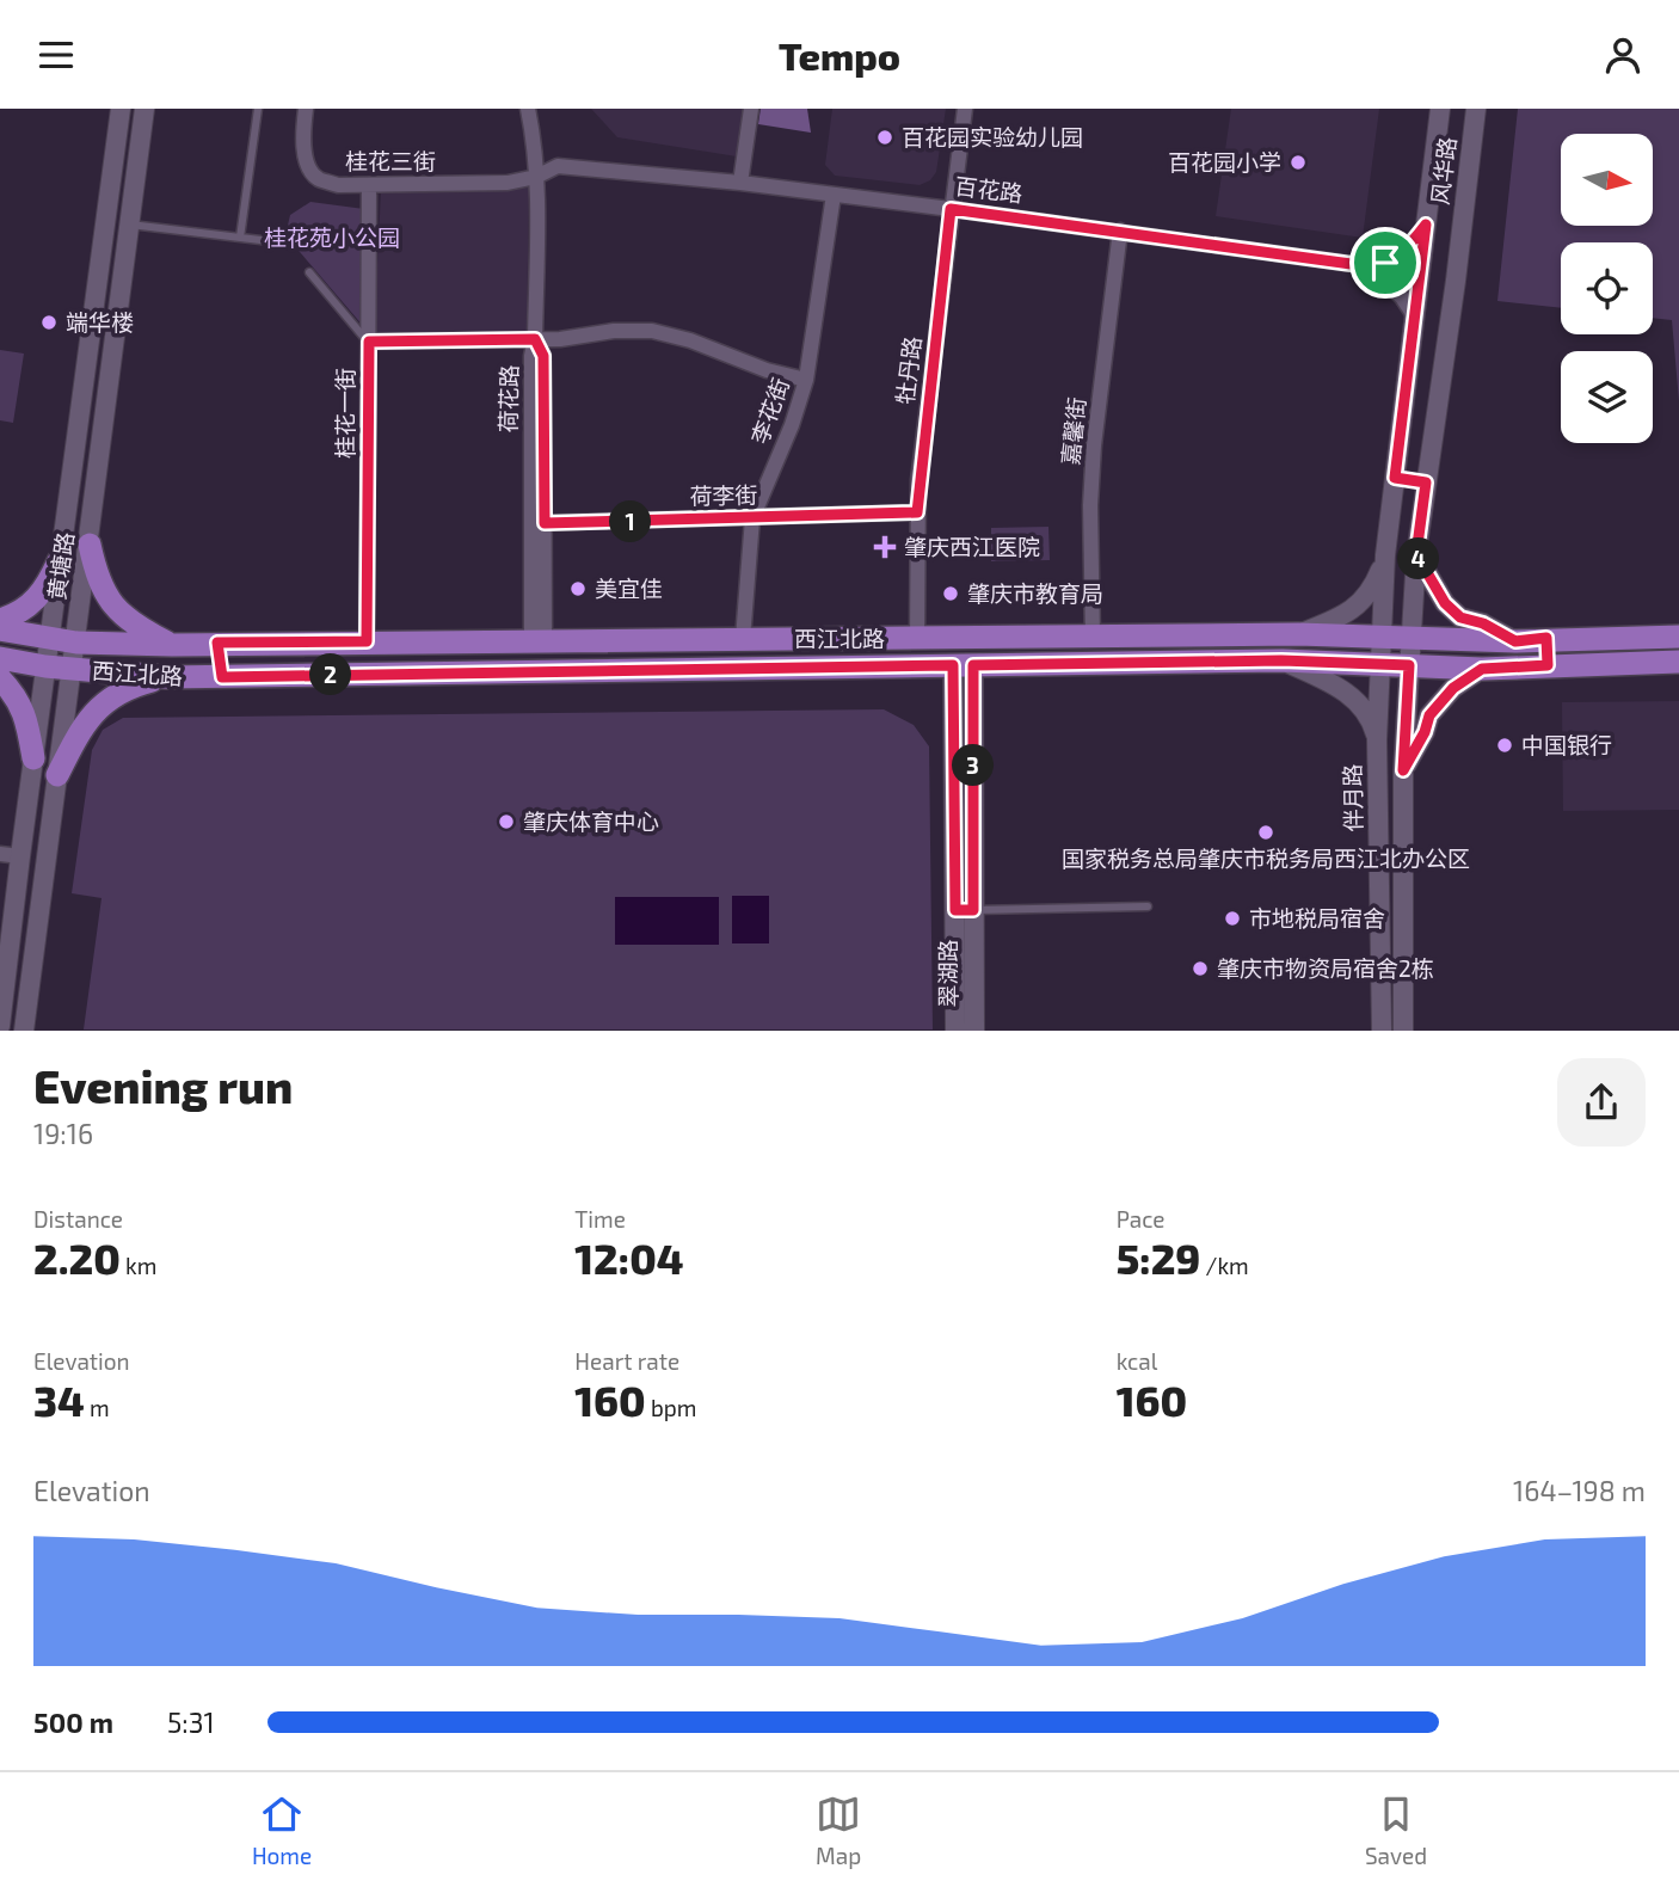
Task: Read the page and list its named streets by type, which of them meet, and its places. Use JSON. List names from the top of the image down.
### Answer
{
  "streets": {
    "main road": [
      "风华路",
      "黄塘路",
      "西江北路",
      "伴月路",
      "翠湖路"
    ],
    "street": [
      "桂花三街",
      "百花路",
      "牡丹路",
      "荷花路",
      "李花街",
      "桂花一街",
      "嘉馨街",
      "荷李街"
    ]
  },
  "crossings": [
    ["桂花三街", "百花路"],
    ["桂花三街", "荷花路"],
    ["桂花三街", "桂花一街"],
    ["风华路", "西江北路"],
    ["风华路", "伴月路"],
    ["百花路", "牡丹路"],
    ["百花路", "荷花路"],
    ["百花路", "李花街"],
    ["百花路", "嘉馨街"],
    ["牡丹路", "荷李街"],
    ["牡丹路", "西江北路"],
    ["荷花路", "荷李街"],
    ["荷花路", "西江北路"],
    ["李花街", "荷李街"],
    ["李花街", "西江北路"],
    ["桂花一街", "西江北路"],
    ["嘉馨街", "西江北路"],
    ["黄塘路", "西江北路"],
    ["西江北路", "伴月路"],
    ["西江北路", "翠湖路"]
  ],
  "parks": ["桂花苑小公园"],
  "places": {
    "other": [
      "百花园实验幼儿园",
      "百花园小学",
      "端华楼",
      "美宜佳",
      "肇庆市教育局",
      "中国银行",
      "肇庆体育中心",
      "国家税务总局肇庆市税务局西江北办公区",
      "市地税局宿舍",
      "肇庆市物资局宿舍2栋"
    ],
    "health": ["肇庆西江医院"]
  },
  "north": "right",
  "page": {
    "header": "Tempo",
    "pins": [
      "1",
      "4",
      "2",
      "3"
    ],
    "heading": ["Evening run", "19:16"],
    "stats": [
      ["Distance", "2.20 km"],
      ["Time", "12:04"],
      ["Pace", "5:29 /km"],
      ["Elevation", "34 m"],
      ["Heart rate", "160 bpm"],
      ["kcal", "160"]
    ],
    "chart": ["Elevation", "164–198 m"],
    "list": [
      {
        "name": "500 m",
        "note": "5:31"
      }
    ],
    "tabs": ["Home", "Map", "Saved"]
  }
}
